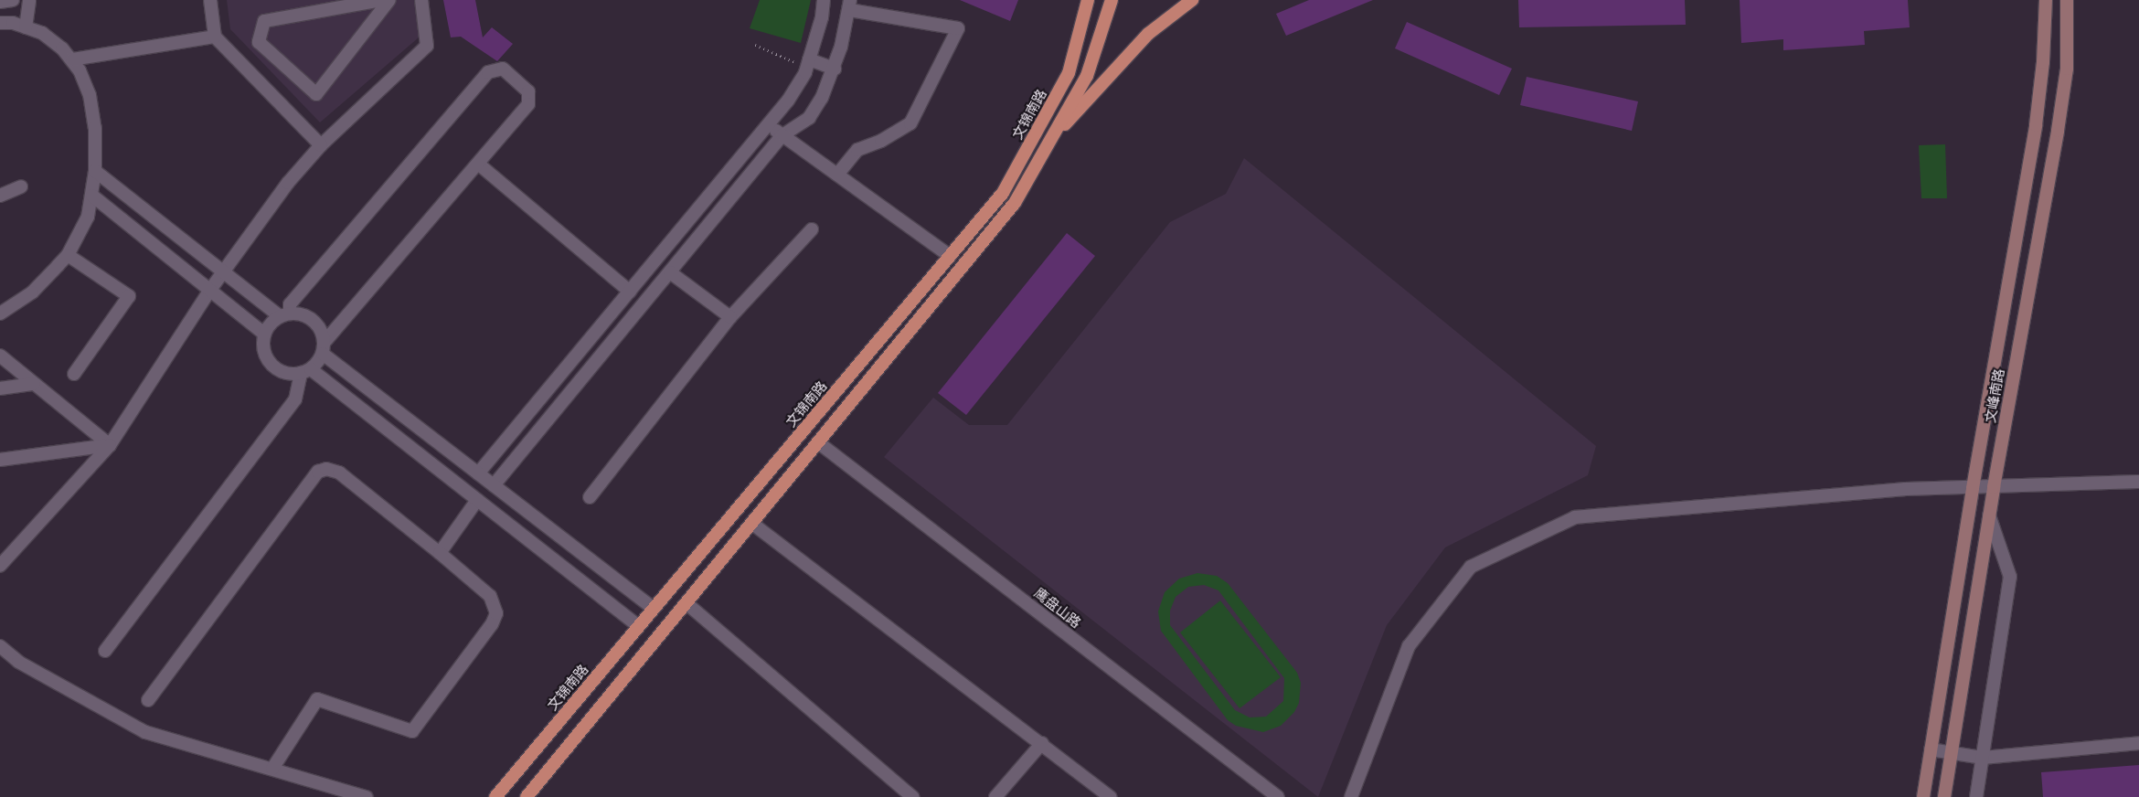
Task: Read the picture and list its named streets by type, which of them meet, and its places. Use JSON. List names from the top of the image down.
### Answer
{
  "streets": {
    "main road": ["文锦南路", "文峰南路"],
    "street": ["鹰盘山路"]
  }
}
